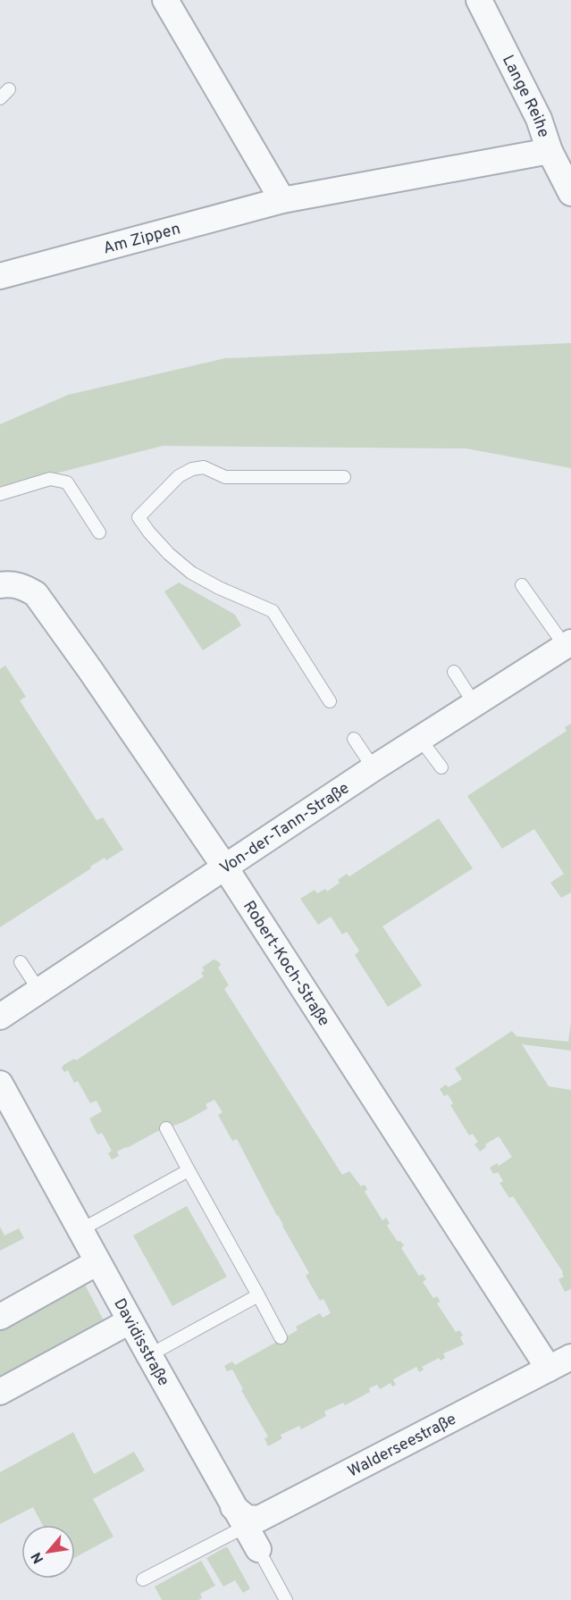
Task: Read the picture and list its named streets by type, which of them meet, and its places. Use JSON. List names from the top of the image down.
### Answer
{
  "streets": {
    "street": [
      "Lange Reihe",
      "Am Zippen",
      "Von-der-Tann-Straße",
      "Robert-Koch-Straße",
      "Davidisstraße",
      "Walderseestraße"
    ]
  },
  "crossings": [
    ["Lange Reihe", "Am Zippen"],
    ["Von-der-Tann-Straße", "Robert-Koch-Straße"],
    ["Robert-Koch-Straße", "Walderseestraße"],
    ["Davidisstraße", "Walderseestraße"]
  ],
  "north": "bottom left"
}
